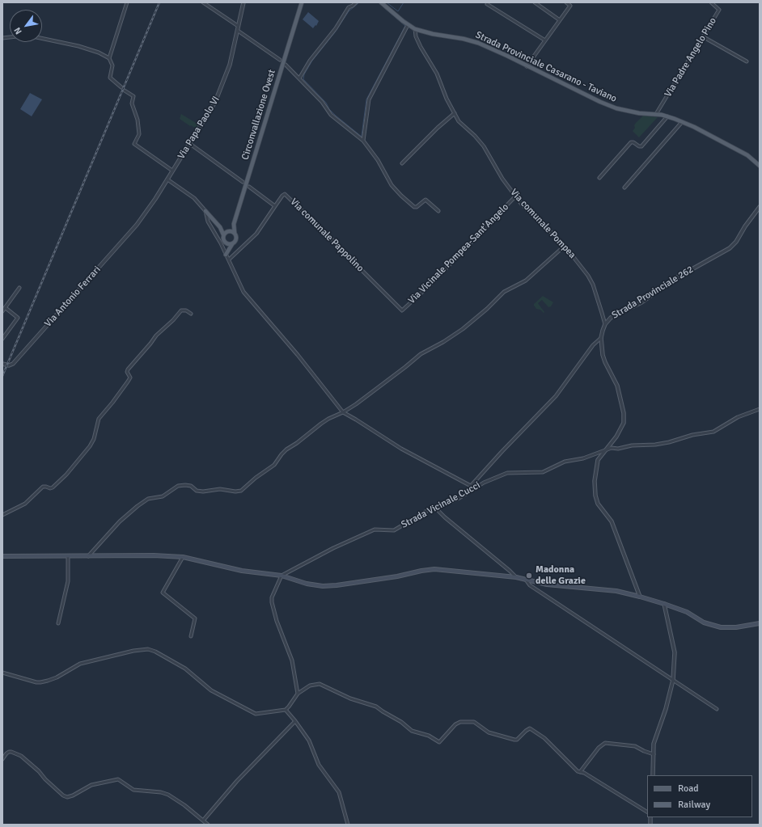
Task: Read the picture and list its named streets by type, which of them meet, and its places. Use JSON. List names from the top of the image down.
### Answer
{
  "streets": {
    "main road": ["Strada Provinciale Casarano - Taviano", "Circonvallazione Ovest"],
    "street": [
      "Via Padre Angelo Pino",
      "Via Papa Paolo VI",
      "Via comunale Pompea",
      "Via comunale Pappolino",
      "Via Vicinale Pompea-Sant'Angelo",
      "Strada Provinciale 262",
      "Via Antonio Ferrari",
      "Strada Vicinale Cucci"
    ]
  },
  "crossings": [
    ["Via Padre Angelo Pino", "Strada Provinciale Casarano - Taviano"],
    ["Strada Provinciale Casarano - Taviano", "Via comunale Pompea"],
    ["Via Papa Paolo VI", "Via Antonio Ferrari"],
    ["Via comunale Pompea", "Via Vicinale Pompea-Sant'Angelo"],
    ["Via comunale Pompea", "Strada Provinciale 262"],
    ["Via comunale Pappolino", "Via Vicinale Pompea-Sant'Angelo"],
    ["Strada Provinciale 262", "Strada Vicinale Cucci"]
  ],
  "places": ["Madonna delle Grazie"],
  "legend": ["Road", "Railway"],
  "north": "bottom left"
}
